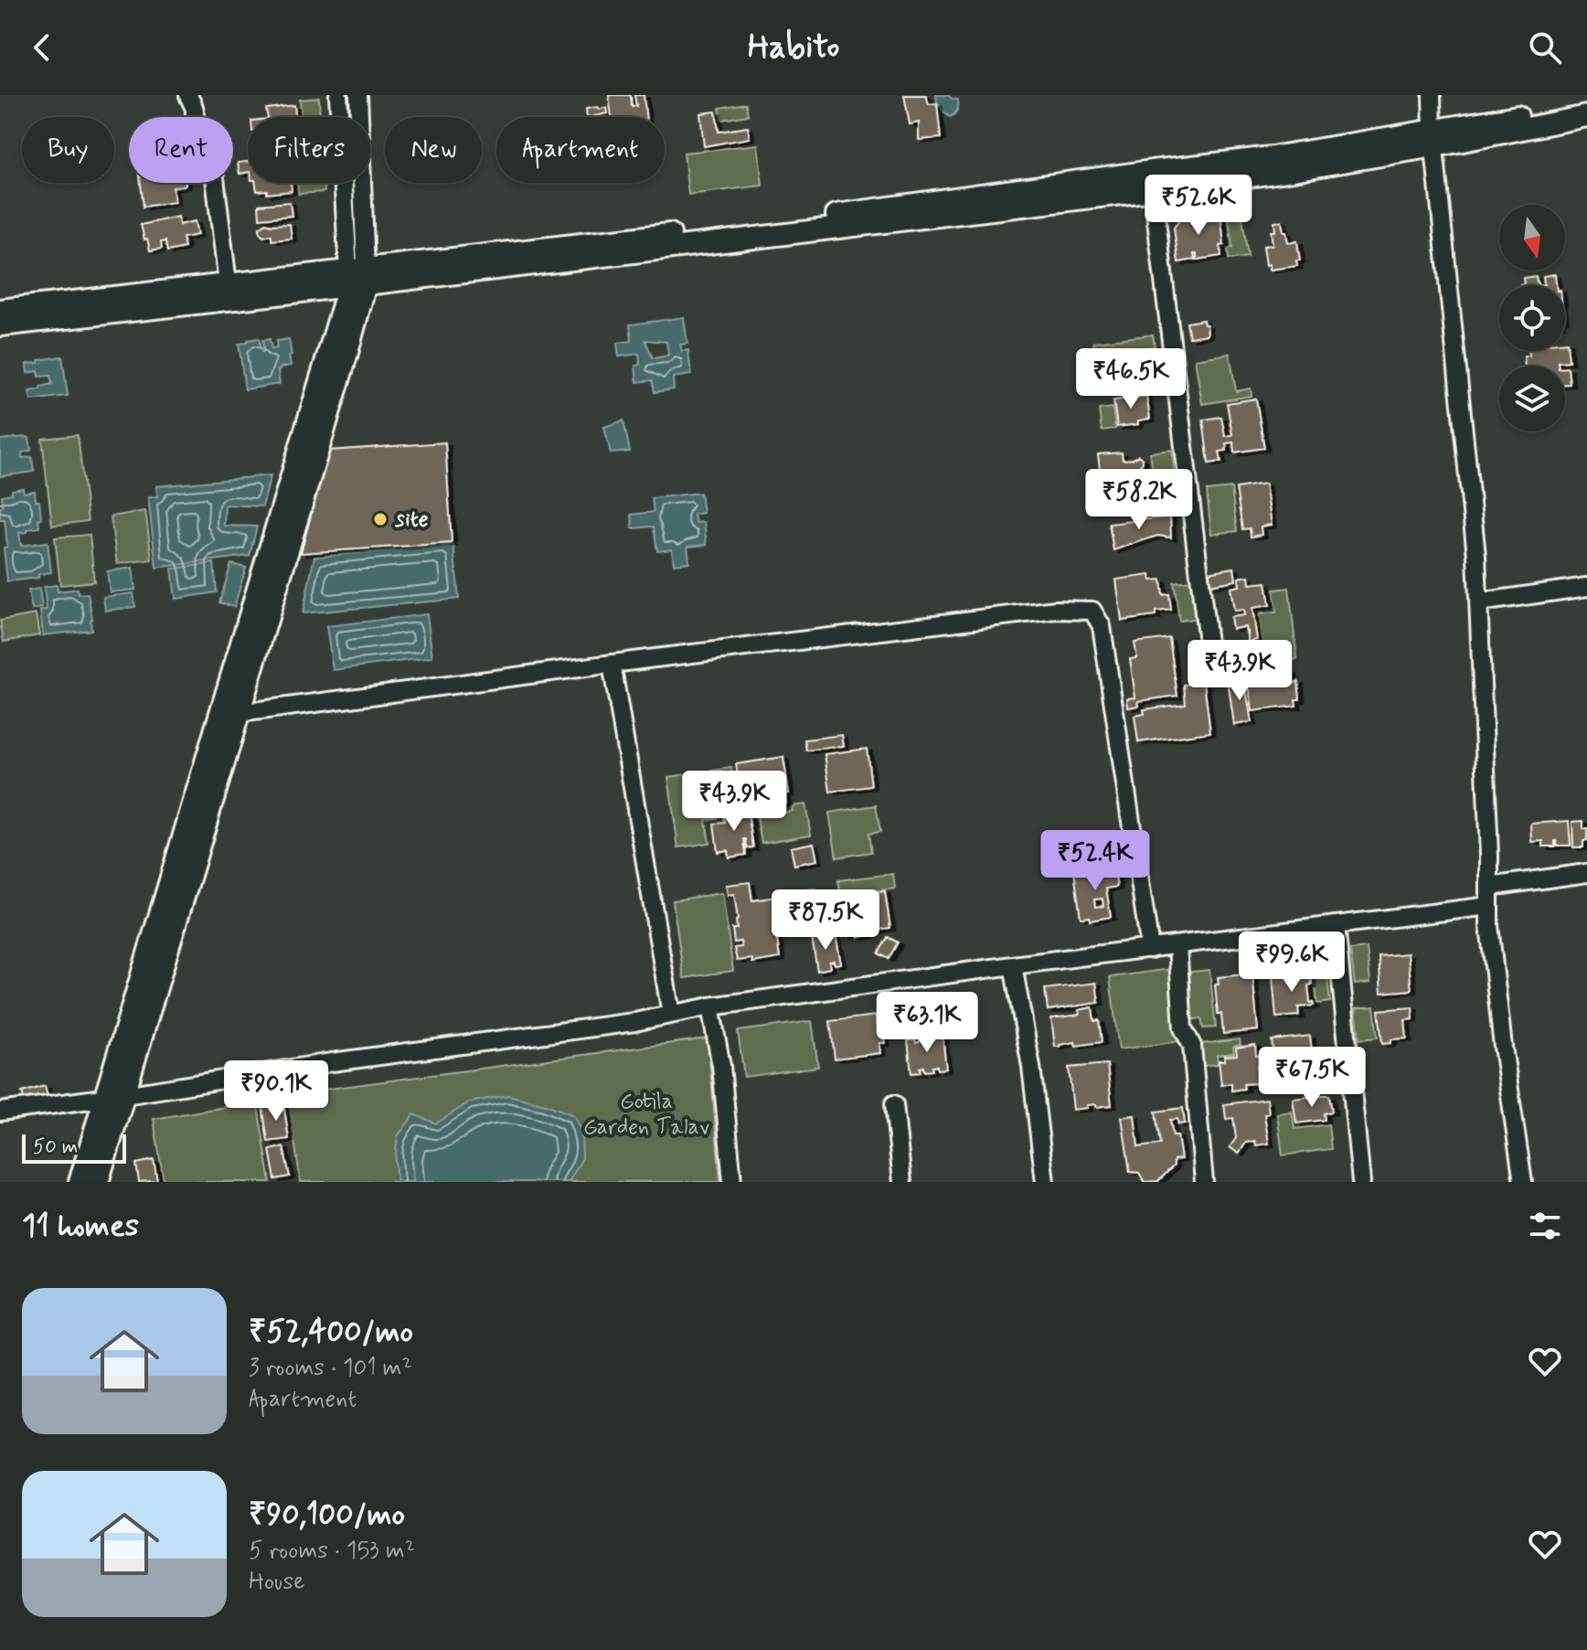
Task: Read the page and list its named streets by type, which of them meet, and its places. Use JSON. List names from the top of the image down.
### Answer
{
  "parks": ["Gotila Garden Talav"],
  "places": ["site"],
  "scale_bar": "50 m",
  "north": "bottom",
  "page": {
    "header": "Habito",
    "chip": [
      "Buy",
      "Rent",
      "Filters",
      "New",
      "Apartment"
    ],
    "price": [
      "₹52.6K",
      "₹46.5K",
      "₹58.2K",
      "₹43.9K",
      "₹43.9K",
      "₹52.4K",
      "₹87.5K",
      "₹99.6K",
      "₹63.1K",
      "₹67.5K",
      "₹90.1K"
    ],
    "scale": "50 m",
    "heading": "11 homes",
    "list": [
      {
        "name": "₹52,400/mo",
        "note": "3 rooms · 101 m² · Apartment"
      },
      {
        "name": "₹90,100/mo",
        "note": "5 rooms · 153 m² · House"
      }
    ]
  }
}
